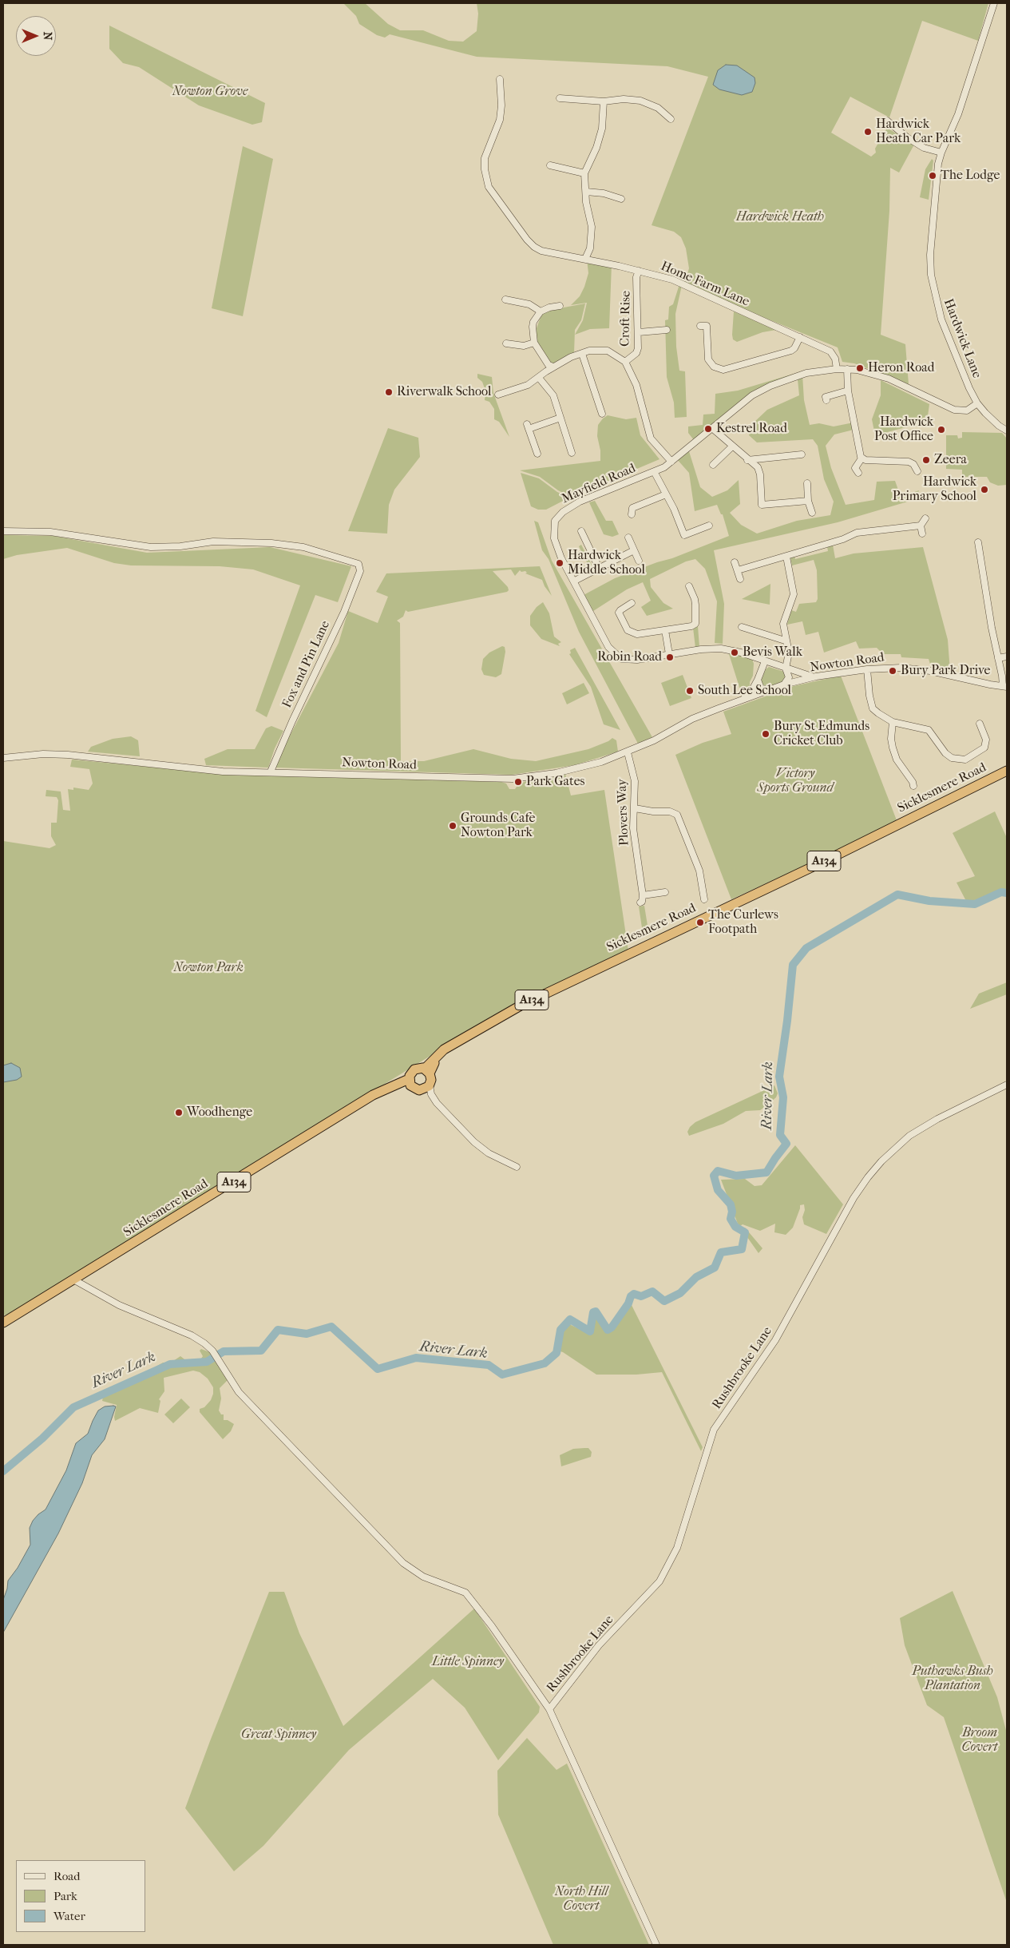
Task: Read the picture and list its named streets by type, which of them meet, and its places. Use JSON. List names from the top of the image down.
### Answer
{
  "streets": {
    "highway": ["Sicklesmere Road", "A134"],
    "street": [
      "Home Farm Lane",
      "Croft Rise",
      "Hardwick Lane",
      "Mayfield Road",
      "Nowton Road",
      "Fox and Pin Lane",
      "Plovers Way",
      "Rushbrooke Lane"
    ]
  },
  "crossings": [
    ["Home Farm Lane", "Croft Rise"],
    ["Home Farm Lane", "Mayfield Road"],
    ["Mayfield Road", "Nowton Road"],
    ["Nowton Road", "Fox and Pin Lane"],
    ["Nowton Road", "Plovers Way"],
    ["Sicklesmere Road", "A134"]
  ],
  "water": ["River Lark"],
  "parks": [
    "Nowton Grove",
    "Hardwick Heath",
    "Victory Sports Ground",
    "Nowton Park",
    "Little Spinney",
    "Puthawks Bush Plantation",
    "Broom Covert",
    "Great Spinney",
    "North Hill Covert"
  ],
  "places": [
    "Hardwick Heath Car Park",
    "The Lodge",
    "Heron Road",
    "Riverwalk School",
    "Kestrel Road",
    "Hardwick Post Office",
    "Zeera",
    "Hardwick Primary School",
    "Hardwick Middle School",
    "Bevis Walk",
    "Robin Road",
    "Bury Park Drive",
    "South Lee School",
    "Bury St Edmunds Cricket Club",
    "Park Gates",
    "Grounds Cafe Nowton Park",
    "The Curlews Footpath",
    "Woodhenge"
  ],
  "legend": ["Road", "Park", "Water"],
  "north": "right"
}
